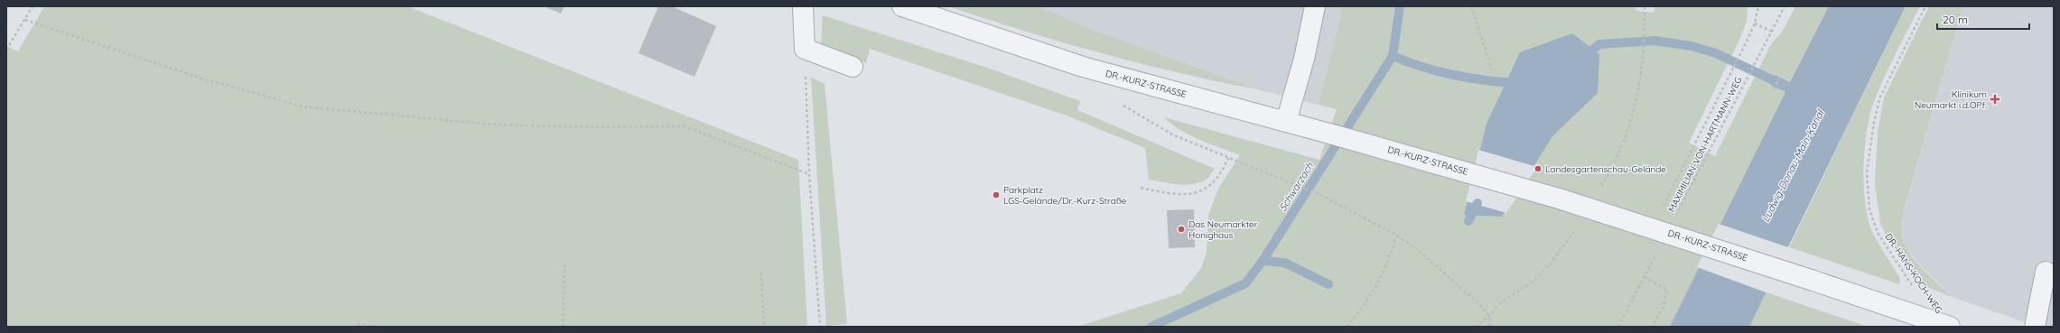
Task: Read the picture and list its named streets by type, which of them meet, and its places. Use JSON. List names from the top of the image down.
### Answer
{
  "streets": {
    "street": ["DR.-KURZ-STRASSE"],
    "path": ["MAXIMILIAN-VON-HARTMANN-WEG", "DR.-HANS-KOCH-WEG"]
  },
  "water": ["Ludwig-Donau-Main-Kanal", "Schwarzach"],
  "places": {
    "health": ["Klinikum Neumarkt i.d.OPf."],
    "other": ["Landesgartenschau-Gelände", "Parkplatz LGS-Gelände/Dr.-Kurz-Straße", "Das Neumarkter Honighaus"]
  },
  "scale_bar": "20 m"
}
